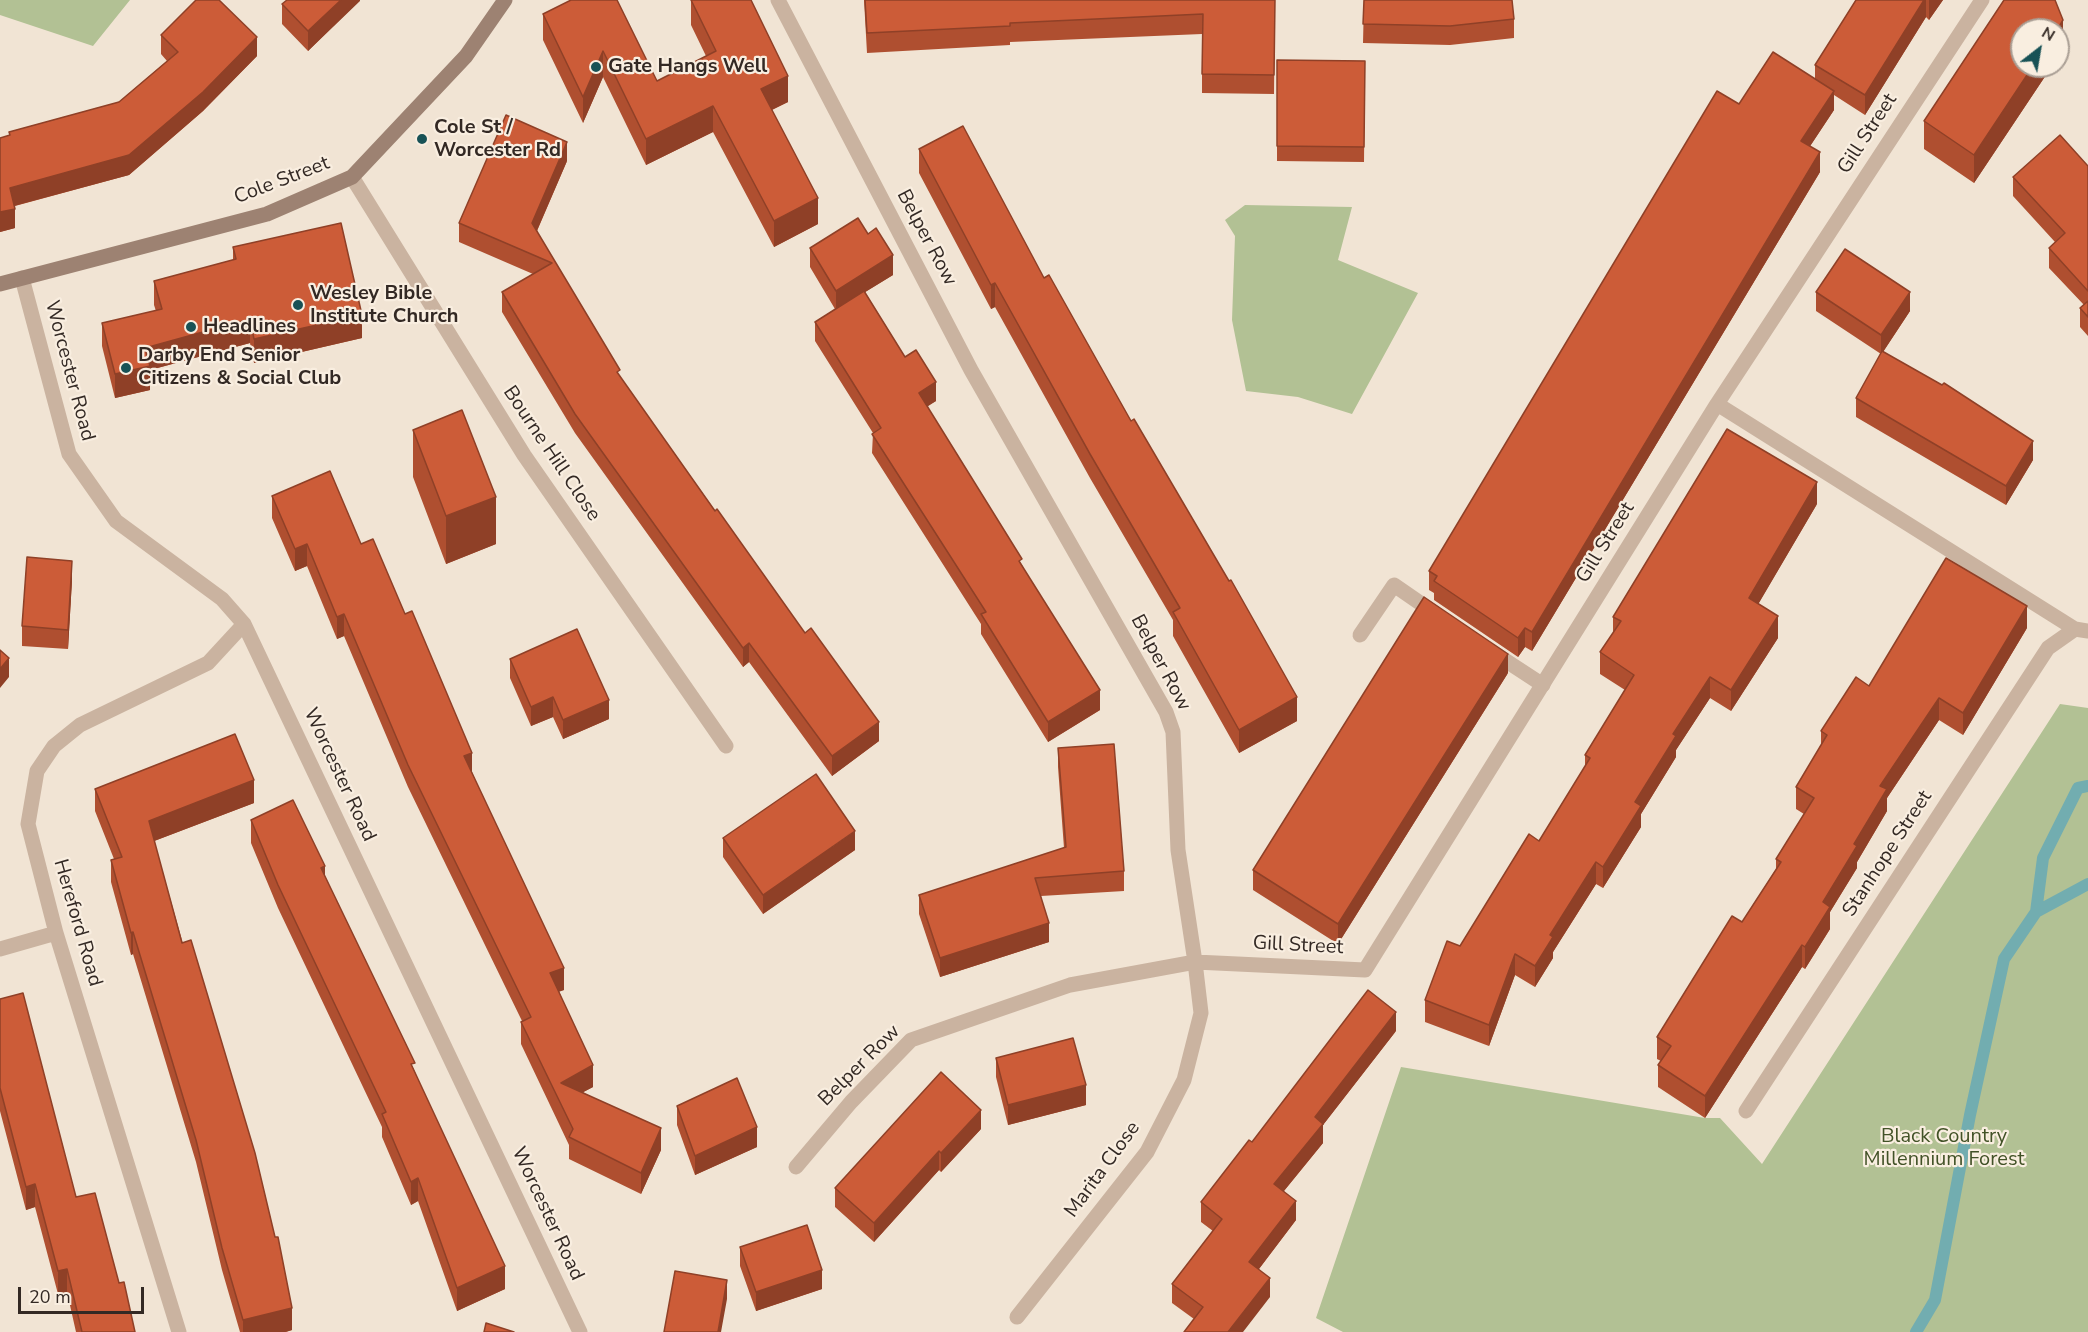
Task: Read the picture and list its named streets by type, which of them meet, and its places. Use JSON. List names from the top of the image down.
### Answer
{
  "streets": {
    "street": [
      "Gill Street",
      "Cole Street",
      "Belper Row",
      "Worcester Road",
      "Bourne Hill Close",
      "Stanhope Street",
      "Hereford Road",
      "Marita Close"
    ]
  },
  "crossings": [
    ["Gill Street", "Belper Row"],
    ["Gill Street", "Stanhope Street"],
    ["Gill Street", "Marita Close"],
    ["Cole Street", "Worcester Road"],
    ["Cole Street", "Bourne Hill Close"],
    ["Belper Row", "Marita Close"],
    ["Worcester Road", "Hereford Road"]
  ],
  "parks": ["Black Country Millennium Forest"],
  "places": [
    "Gate Hangs Well",
    "Cole St / Worcester Rd",
    "Wesley Bible Institute Church",
    "Headlines",
    "Darby End Senior Citizens & Social Club"
  ],
  "scale_bar": "20 m",
  "north": "top right"
}
